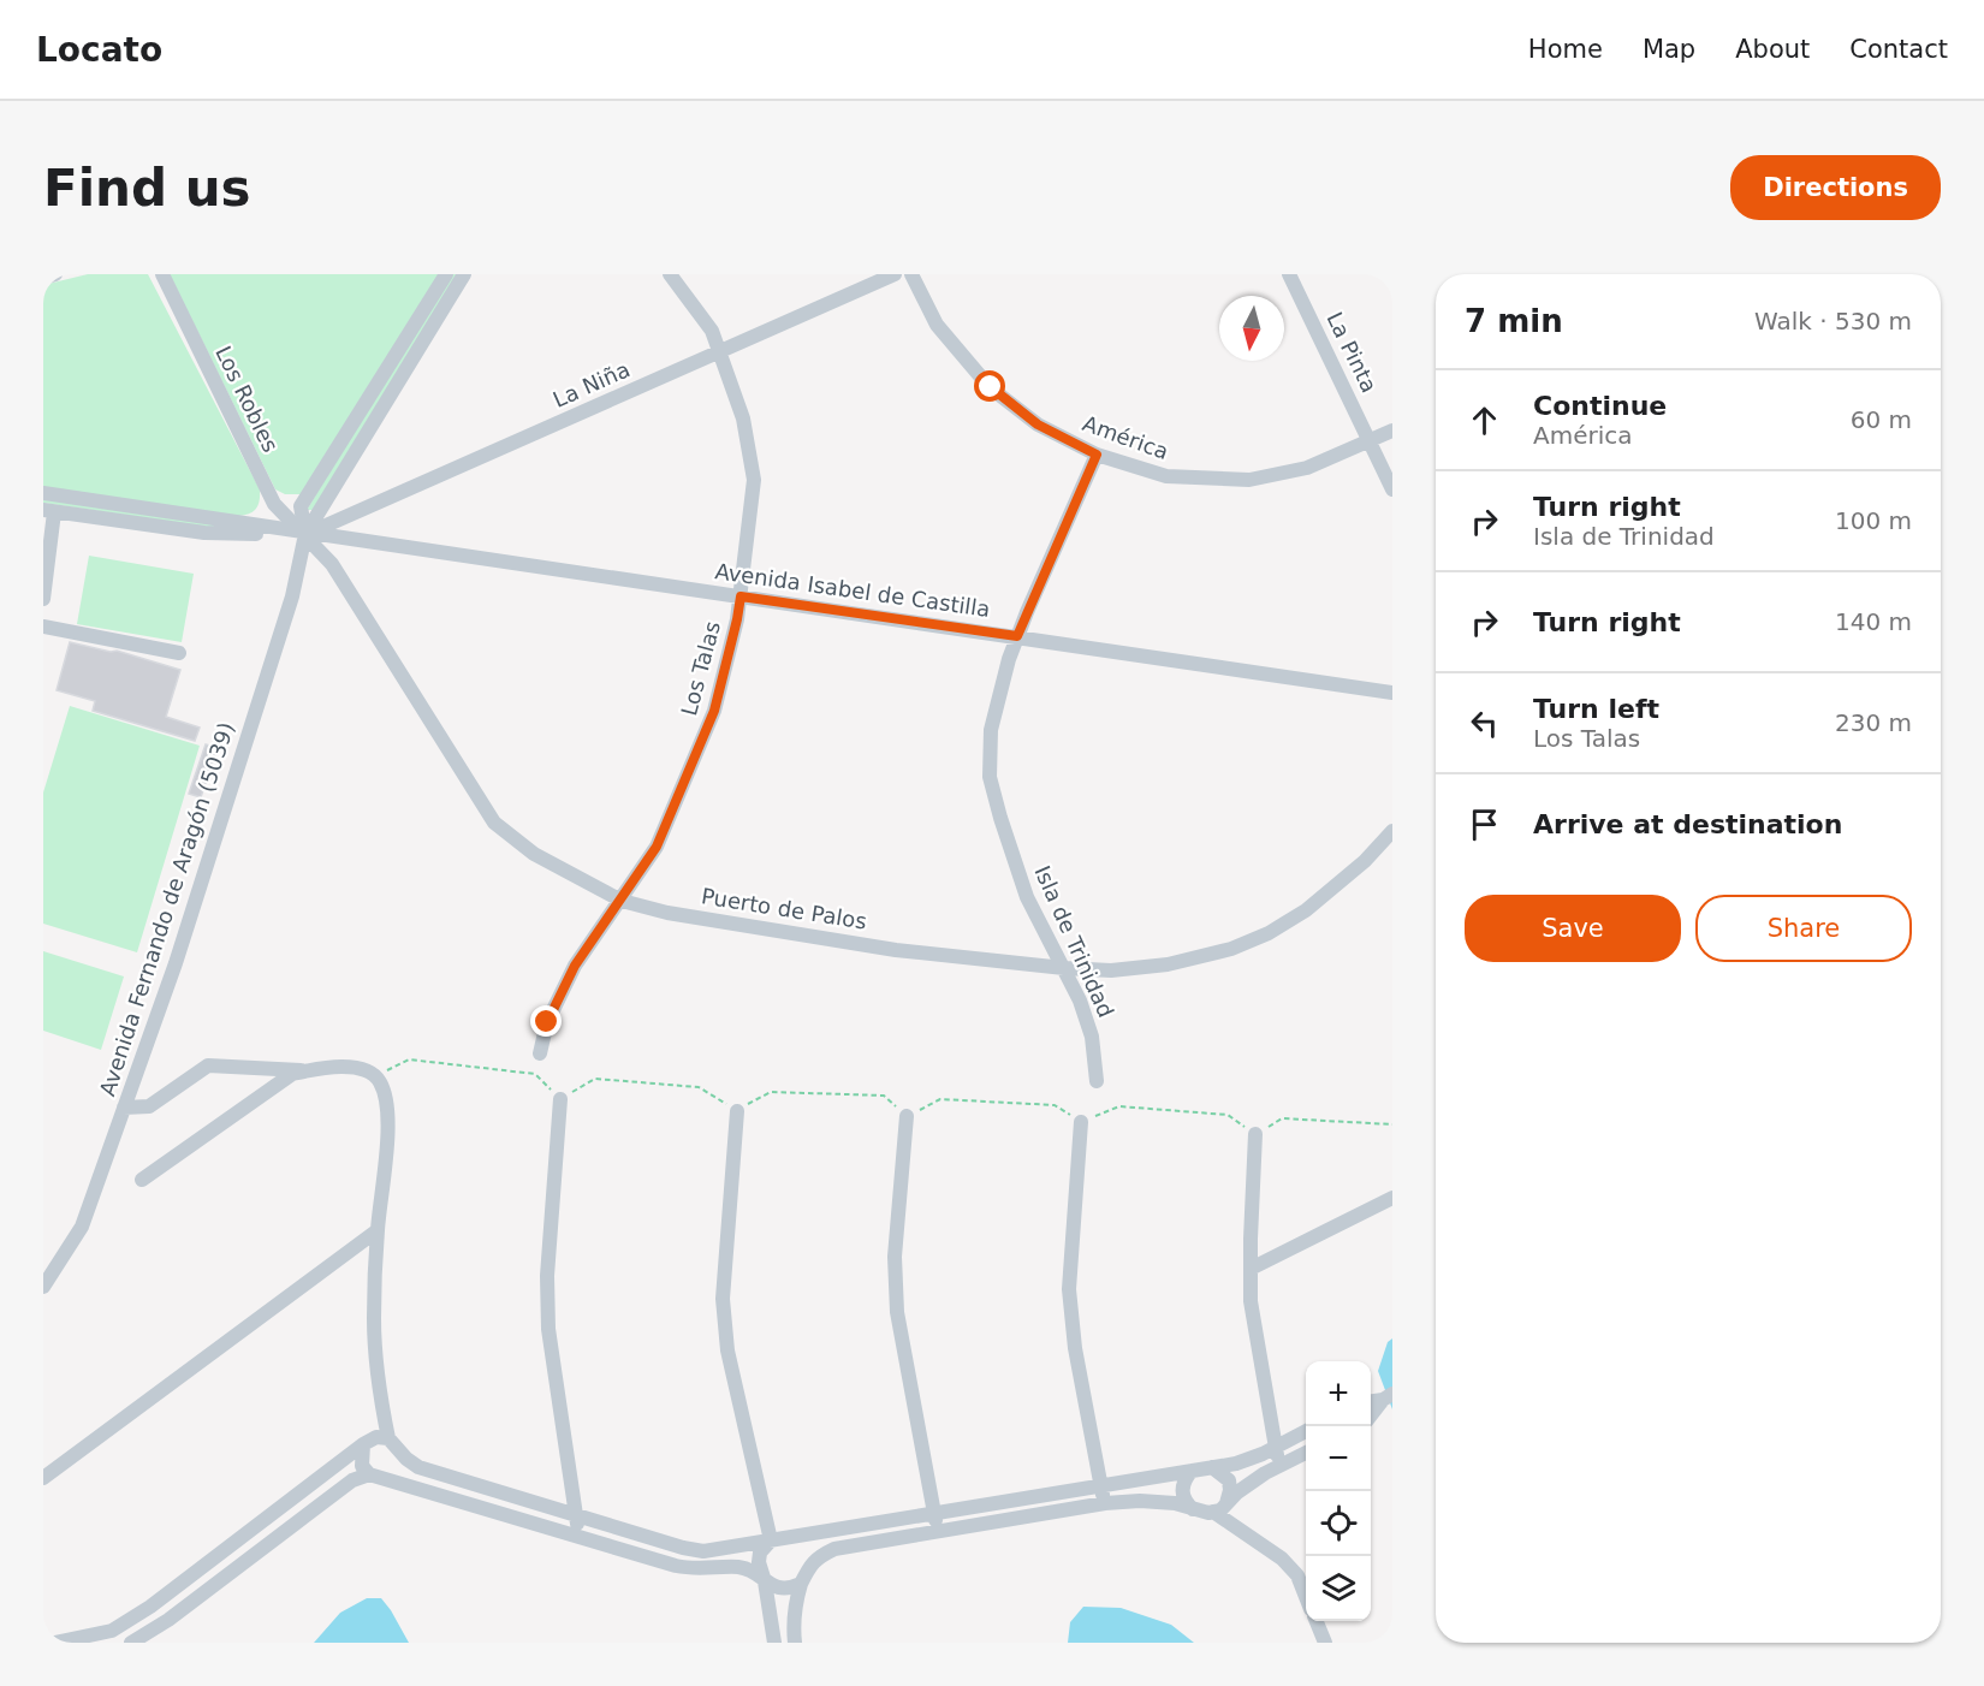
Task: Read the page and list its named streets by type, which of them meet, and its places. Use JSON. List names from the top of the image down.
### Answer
{
  "streets": {
    "street": [
      "La Pinta",
      "La Niña",
      "Los Robles",
      "América",
      "Avenida Isabel de Castilla",
      "Los Talas",
      "Avenida Fernando de Aragón (5039)",
      "Puerto de Palos",
      "Isla de Trinidad"
    ]
  },
  "crossings": [
    ["La Pinta", "América"],
    ["La Niña", "Los Robles"],
    ["La Niña", "Avenida Isabel de Castilla"],
    ["La Niña", "Los Talas"],
    ["La Niña", "Avenida Fernando de Aragón (5039)"],
    ["La Niña", "Puerto de Palos"],
    ["Los Robles", "Avenida Isabel de Castilla"],
    ["Los Robles", "Avenida Fernando de Aragón (5039)"],
    ["Los Robles", "Puerto de Palos"],
    ["América", "Isla de Trinidad"],
    ["Avenida Isabel de Castilla", "Los Talas"],
    ["Avenida Isabel de Castilla", "Avenida Fernando de Aragón (5039)"],
    ["Avenida Isabel de Castilla", "Puerto de Palos"],
    ["Avenida Isabel de Castilla", "Isla de Trinidad"],
    ["Los Talas", "Puerto de Palos"],
    ["Avenida Fernando de Aragón (5039)", "Puerto de Palos"],
    ["Puerto de Palos", "Isla de Trinidad"]
  ],
  "north": "bottom",
  "page": {
    "header": "Locato",
    "nav": [
      "Home",
      "Map",
      "About",
      "Contact"
    ],
    "buttons": [
      "Directions",
      ["Save", "Share"]
    ],
    "title": "Find us",
    "heading": ["7 min", "Walk · 530 m"],
    "list": [
      ["Continue", "América", "60 m"],
      ["Turn right", "Isla de Trinidad", "100 m"],
      ["Turn right", "140 m"],
      ["Turn left", "Los Talas", "230 m"],
      "Arrive at destination"
    ],
    "map_buttons": ["+", "−"]
  }
}
